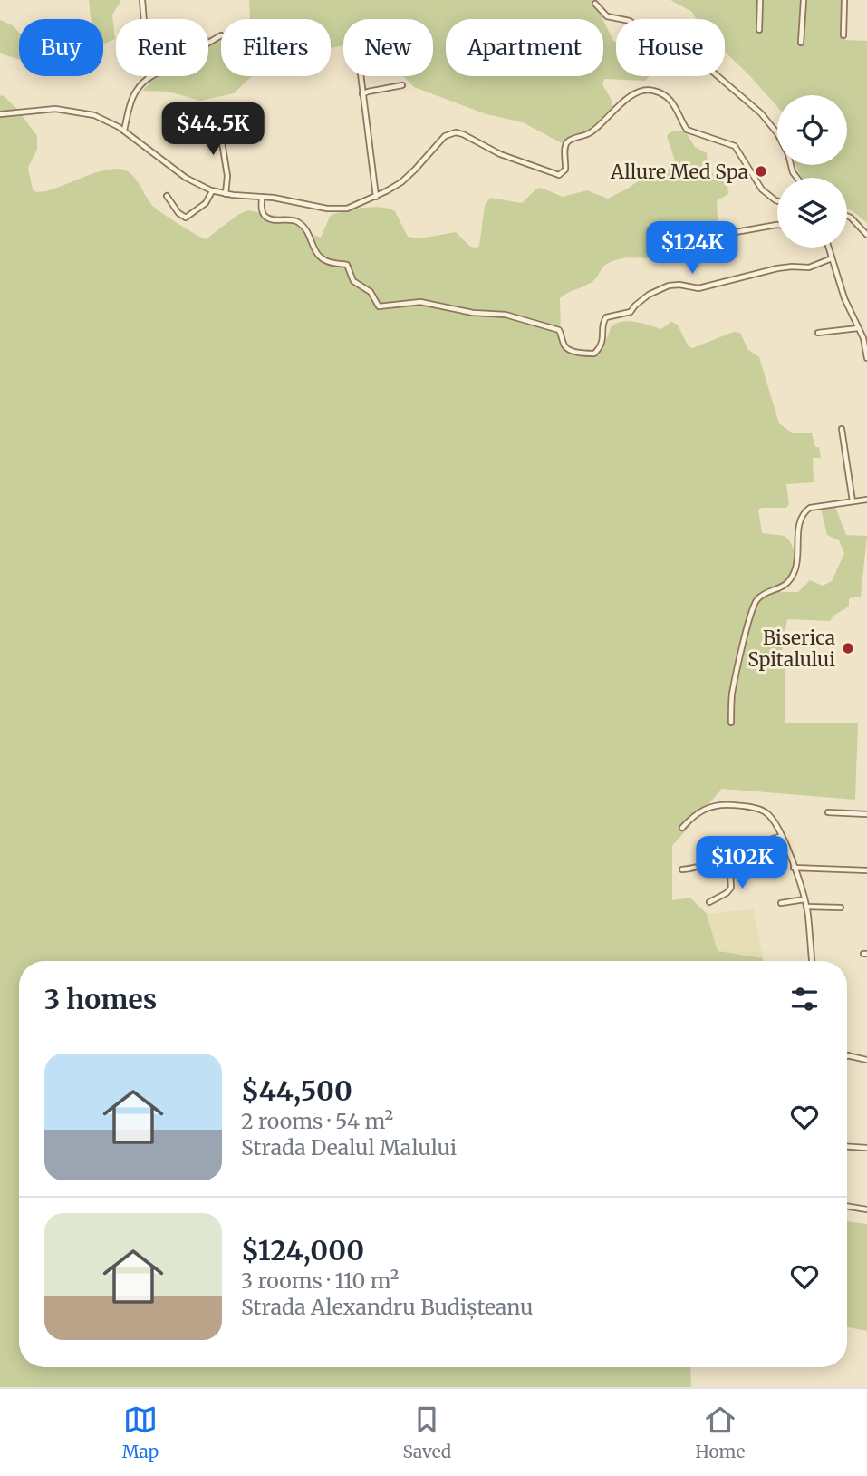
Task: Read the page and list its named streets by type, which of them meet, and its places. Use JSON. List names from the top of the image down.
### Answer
{
  "places": ["Allure Med Spa", "Biserica Spitalului"],
  "page": {
    "chip": [
      "Buy",
      "Rent",
      "Filters",
      "New",
      "Apartment",
      "House"
    ],
    "price": ["$44.5K", "$124K", "$102K"],
    "heading": "3 homes",
    "list": [
      {
        "name": "$44,500",
        "note": "2 rooms · 54 m² · Strada Dealul Malului"
      },
      {
        "name": "$124,000",
        "note": "3 rooms · 110 m² · Strada Alexandru Budișteanu"
      }
    ],
    "tabs": ["Map", "Saved", "Home"]
  }
}
